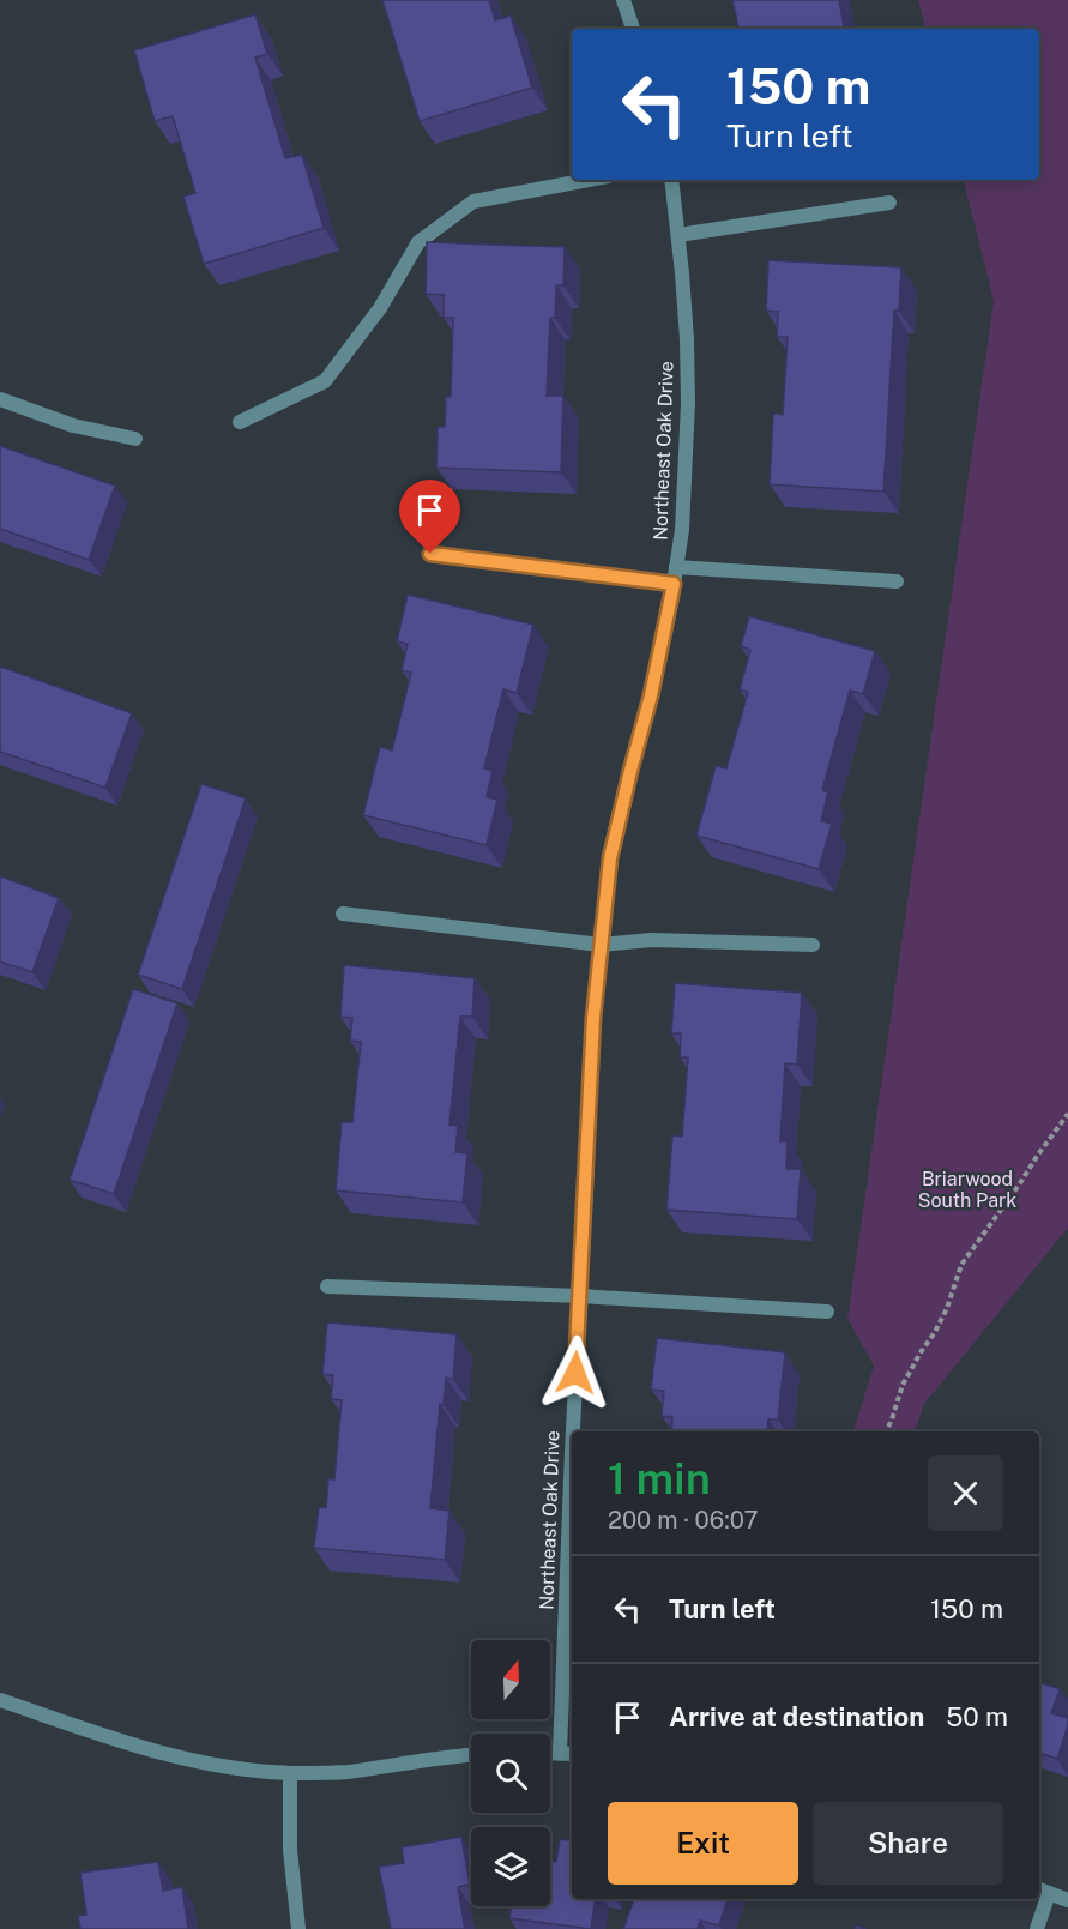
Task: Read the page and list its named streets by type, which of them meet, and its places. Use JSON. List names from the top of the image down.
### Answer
{
  "streets": {
    "street": ["Northeast Oak Drive"]
  },
  "parks": ["Briarwood South Park"],
  "north": "top",
  "page": {
    "turn": ["150 m", "Turn left"],
    "heading": ["1 min", "200 m · 06:07"],
    "list": [
      {
        "name": "Turn left",
        "value": "150 m"
      },
      {
        "name": "Arrive at destination",
        "value": "50 m"
      }
    ],
    "buttons": ["Exit", "Share"]
  }
}
